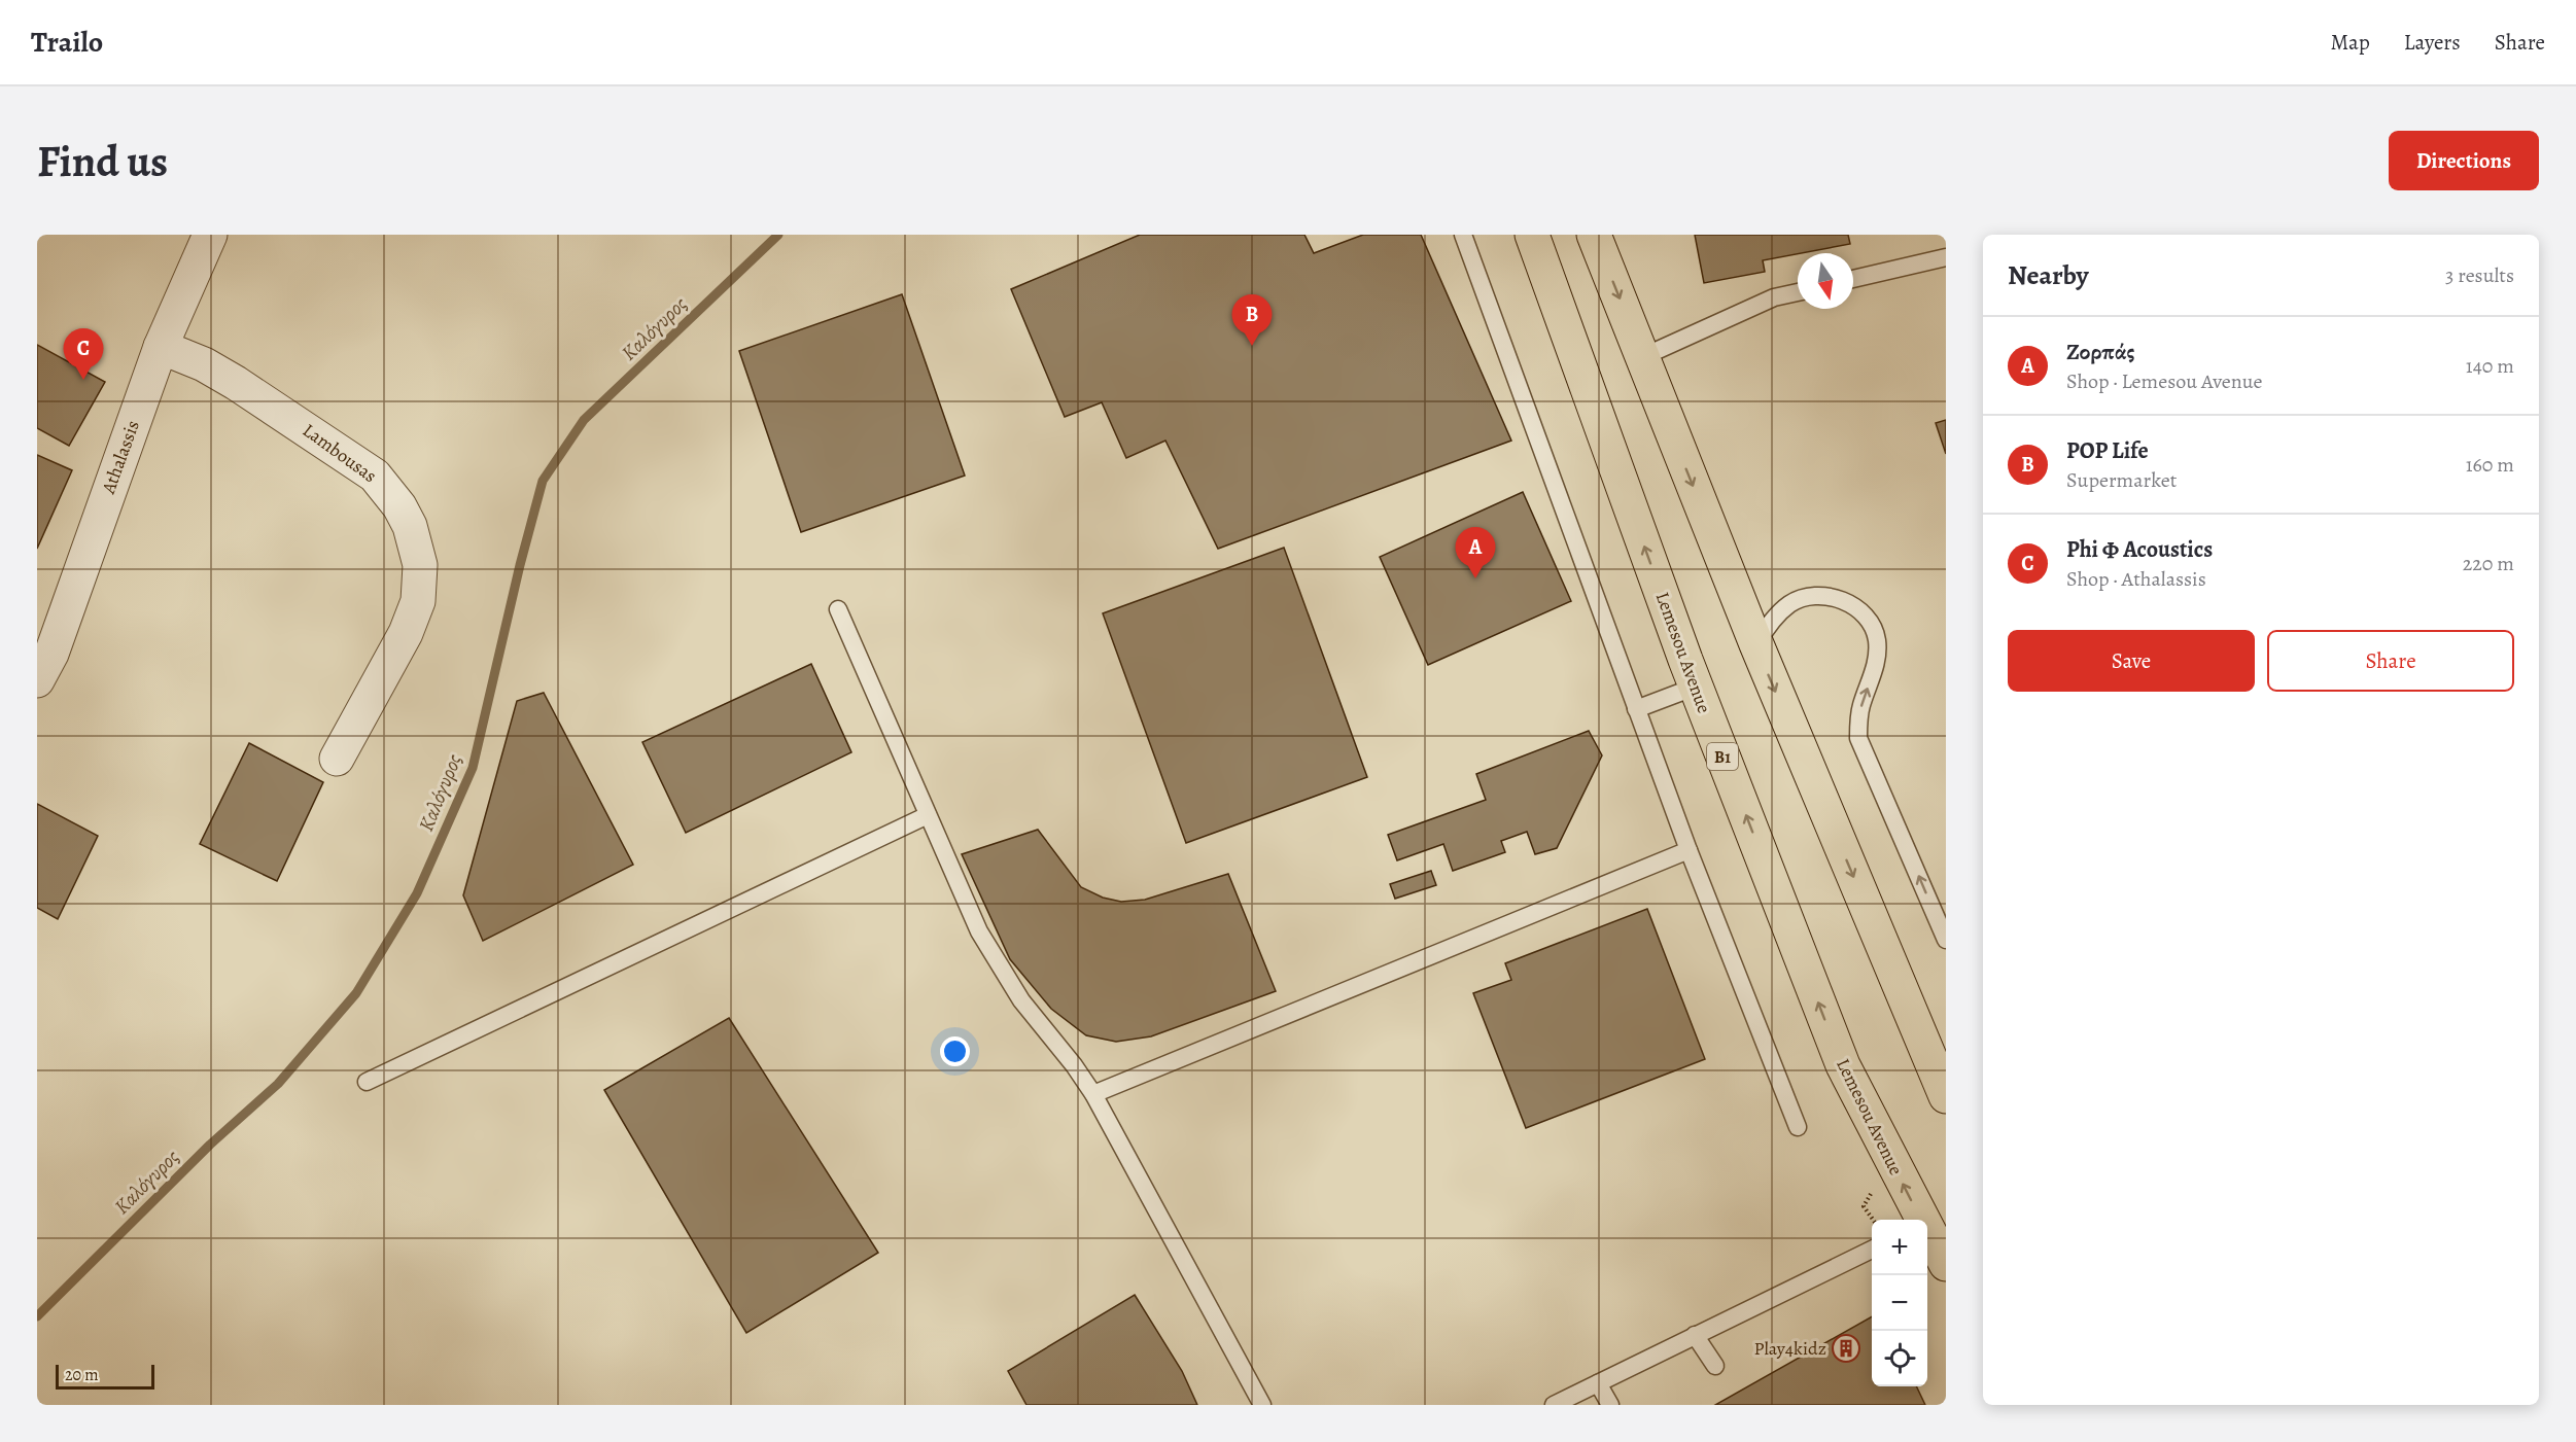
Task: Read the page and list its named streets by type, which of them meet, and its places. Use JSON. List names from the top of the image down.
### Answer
{
  "streets": {
    "main road": ["Lemesou Avenue", "B1"],
    "street": ["Lambousas", "Athalassis"]
  },
  "crossings": [
    ["Lambousas", "Athalassis"]
  ],
  "water": ["Καλόγυρος"],
  "places": {
    "building": ["Play4kidz"]
  },
  "scale_bar": "20 m",
  "north": "bottom",
  "page": {
    "header": "Trailo",
    "nav": ["Map", "Layers", "Share"],
    "buttons": [
      "Directions",
      ["Save", "Share"]
    ],
    "title": "Find us",
    "heading": ["Nearby", "3 results"],
    "pins": ["B", "C", "A"],
    "list": [
      {
        "mark": "A",
        "name": "Ζορπάς",
        "note": "Shop · Lemesou Avenue",
        "value": "140 m"
      },
      {
        "mark": "B",
        "name": "POP Life",
        "note": "Supermarket",
        "value": "160 m"
      },
      {
        "mark": "C",
        "name": "Phi Φ Acoustics",
        "note": "Shop · Athalassis",
        "value": "220 m"
      }
    ],
    "map_buttons": ["+", "−"],
    "scale": "20 m"
  }
}
